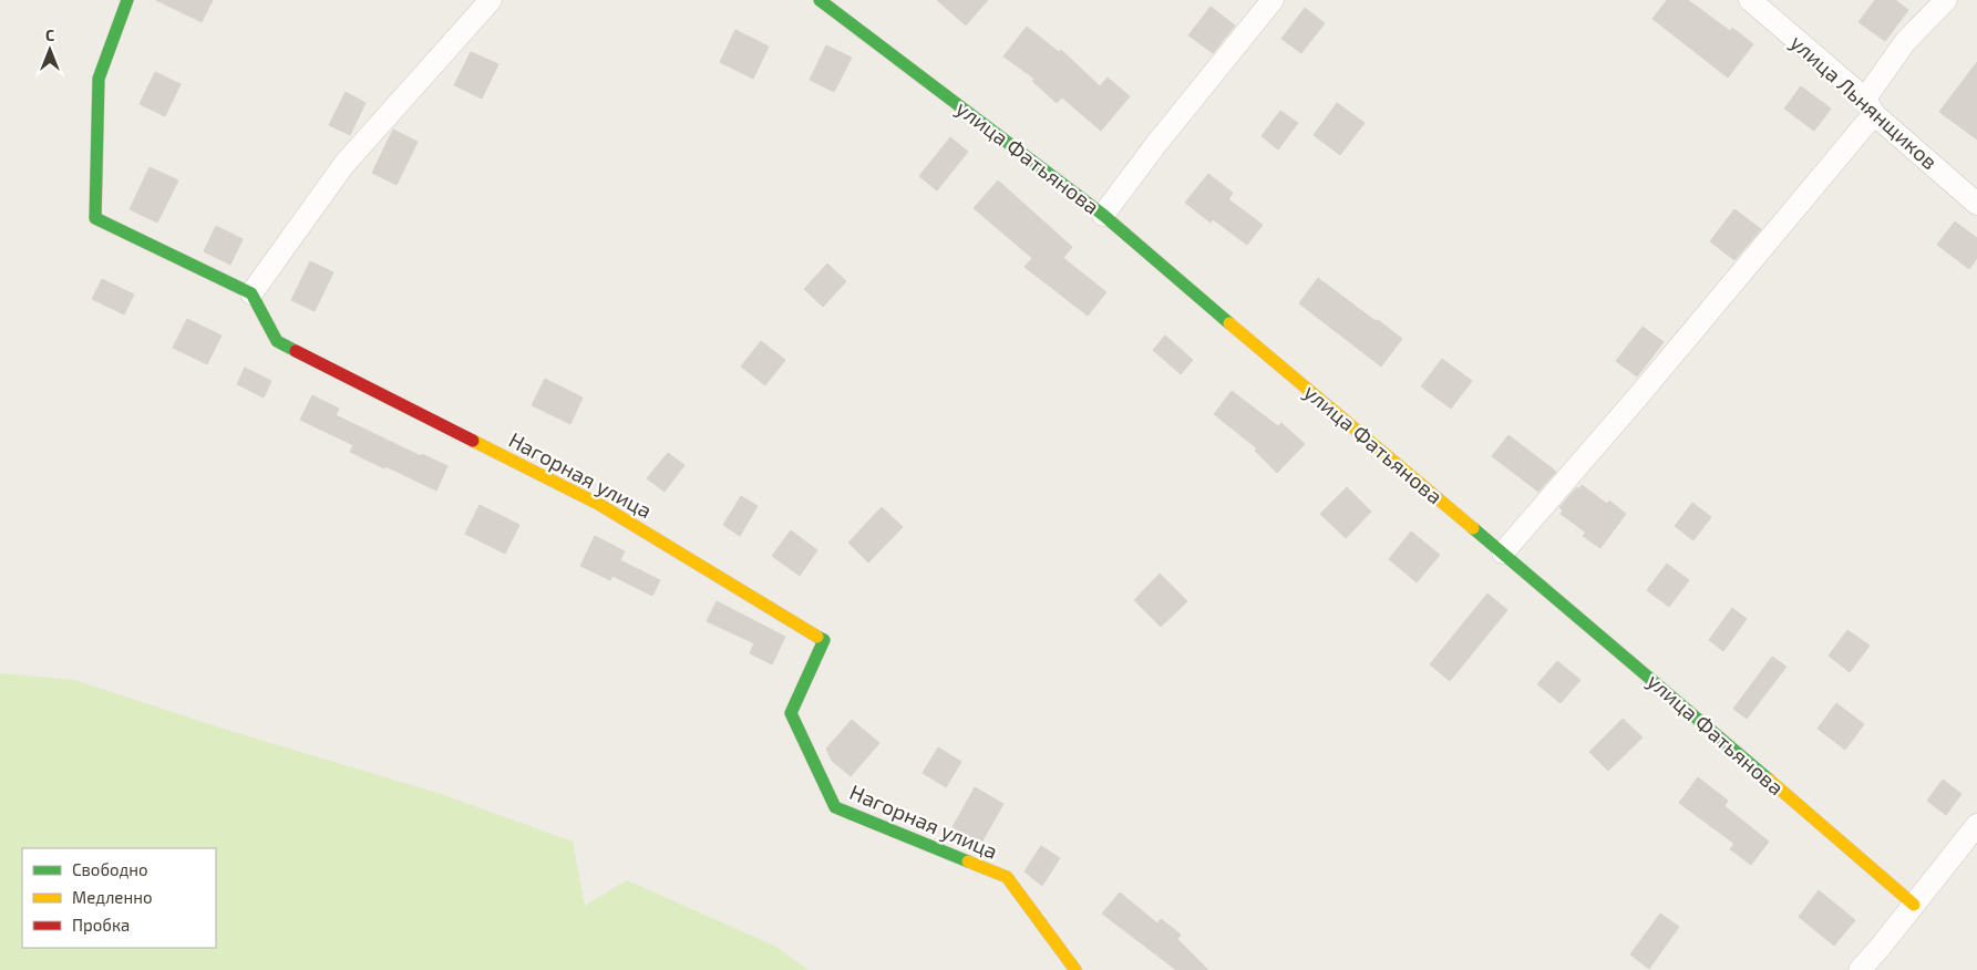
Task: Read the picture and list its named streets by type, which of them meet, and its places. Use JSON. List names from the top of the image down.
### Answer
{
  "streets": {
    "street": ["улица Льнянщиков", "улица Фатьянова", "Нагорная улица"]
  },
  "legend": ["Свободно", "Медленно", "Пробка"],
  "north": "top"
}
